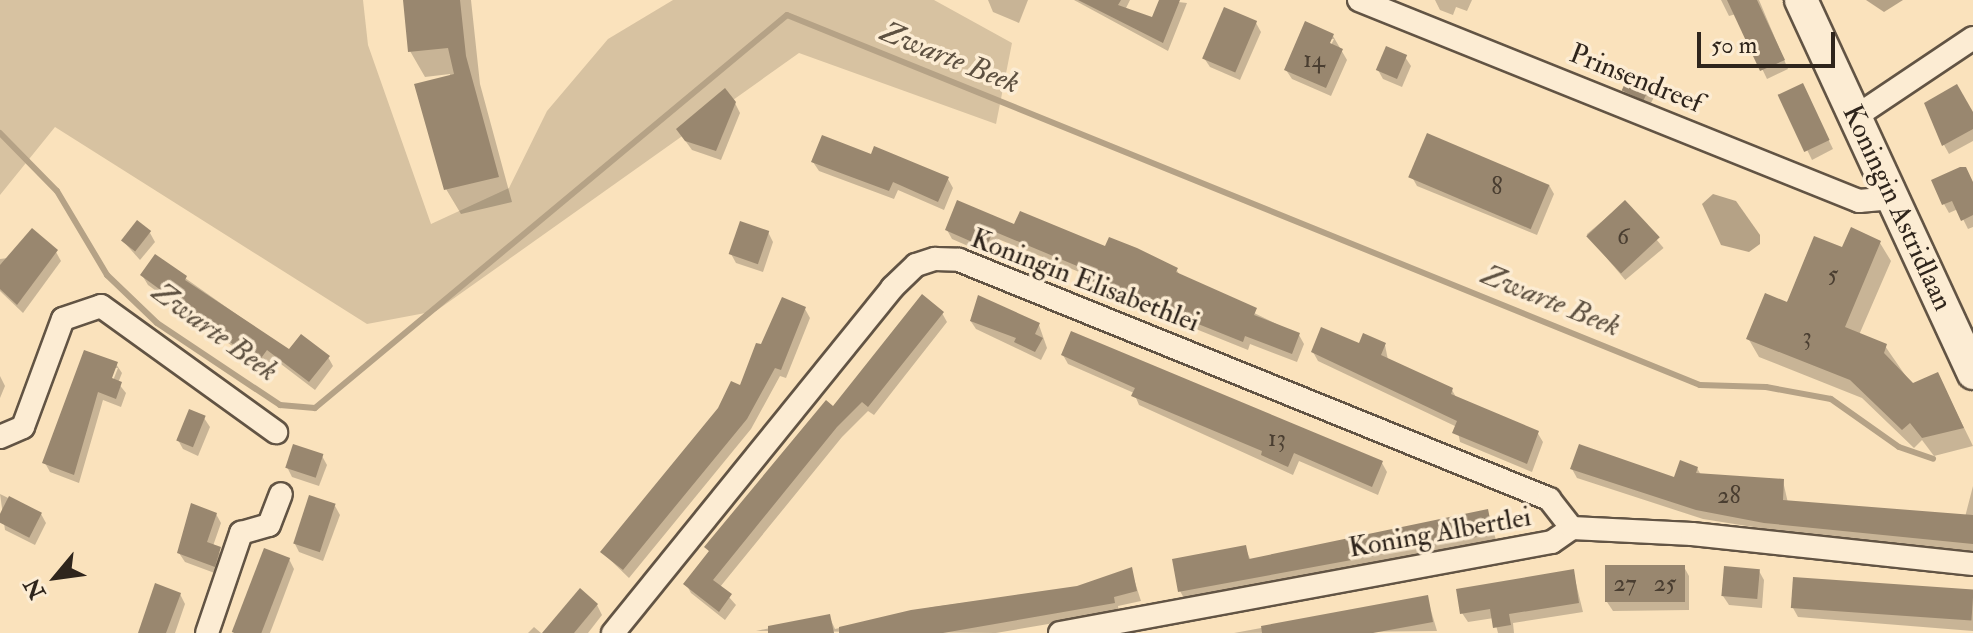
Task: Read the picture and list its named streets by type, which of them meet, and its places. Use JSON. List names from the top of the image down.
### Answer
{
  "streets": {
    "street": [
      "Prinsendreef",
      "Koningin Astridlaan",
      "Koningin Elisabethlei",
      "Koning Albertlei"
    ]
  },
  "crossings": [
    ["Prinsendreef", "Koningin Astridlaan"],
    ["Koningin Elisabethlei", "Koning Albertlei"]
  ],
  "water": ["Zwarte Beek"],
  "house_numbers": [
    "14",
    "8",
    "6",
    "5",
    "3",
    "13",
    "28",
    "27",
    "25"
  ],
  "scale_bar": "50 m",
  "north": "bottom left"
}
